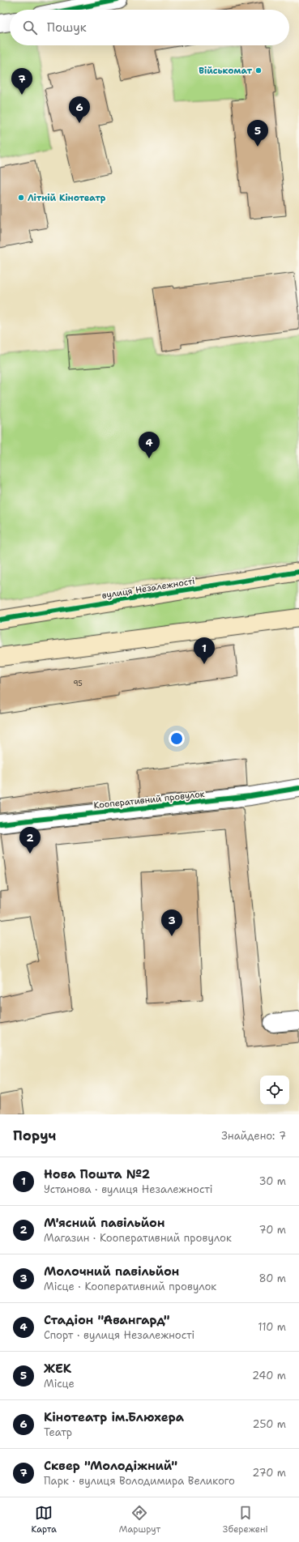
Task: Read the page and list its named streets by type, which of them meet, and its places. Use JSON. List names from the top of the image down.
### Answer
{
  "streets": {
    "street": ["вулиця Незалежності", "Кооперативний провулок"]
  },
  "places": ["Військомат", "Літній Кінотеатр"],
  "house_numbers": ["95"],
  "page": {
    "search": "Пошук",
    "pins": [
      "7",
      "6",
      "5",
      "4",
      "1",
      "2",
      "3"
    ],
    "heading": ["Поруч", "Знайдено: 7"],
    "list": [
      {
        "mark": "1",
        "name": "Нова Пошта №2",
        "note": "Установа · вулиця Незалежності",
        "value": "30 m"
      },
      {
        "mark": "2",
        "name": "М'ясний павільйон",
        "note": "Магазин · Кооперативний провулок",
        "value": "70 m"
      },
      {
        "mark": "3",
        "name": "Молочний павільйон",
        "note": "Місце · Кооперативний провулок",
        "value": "80 m"
      },
      {
        "mark": "4",
        "name": "Стадіон \"Авангард\"",
        "note": "Спорт · вулиця Незалежності",
        "value": "110 m"
      },
      {
        "mark": "5",
        "name": "ЖЕК",
        "note": "Місце",
        "value": "240 m"
      },
      {
        "mark": "6",
        "name": "Кінотеатр ім.Блюхера",
        "note": "Театр",
        "value": "250 m"
      },
      {
        "mark": "7",
        "name": "Сквер \"Молодіжний\"",
        "note": "Парк · вулиця Володимира Великого",
        "value": "270 m"
      }
    ],
    "nav": ["Карта", "Маршрут", "Збережені"]
  }
}
